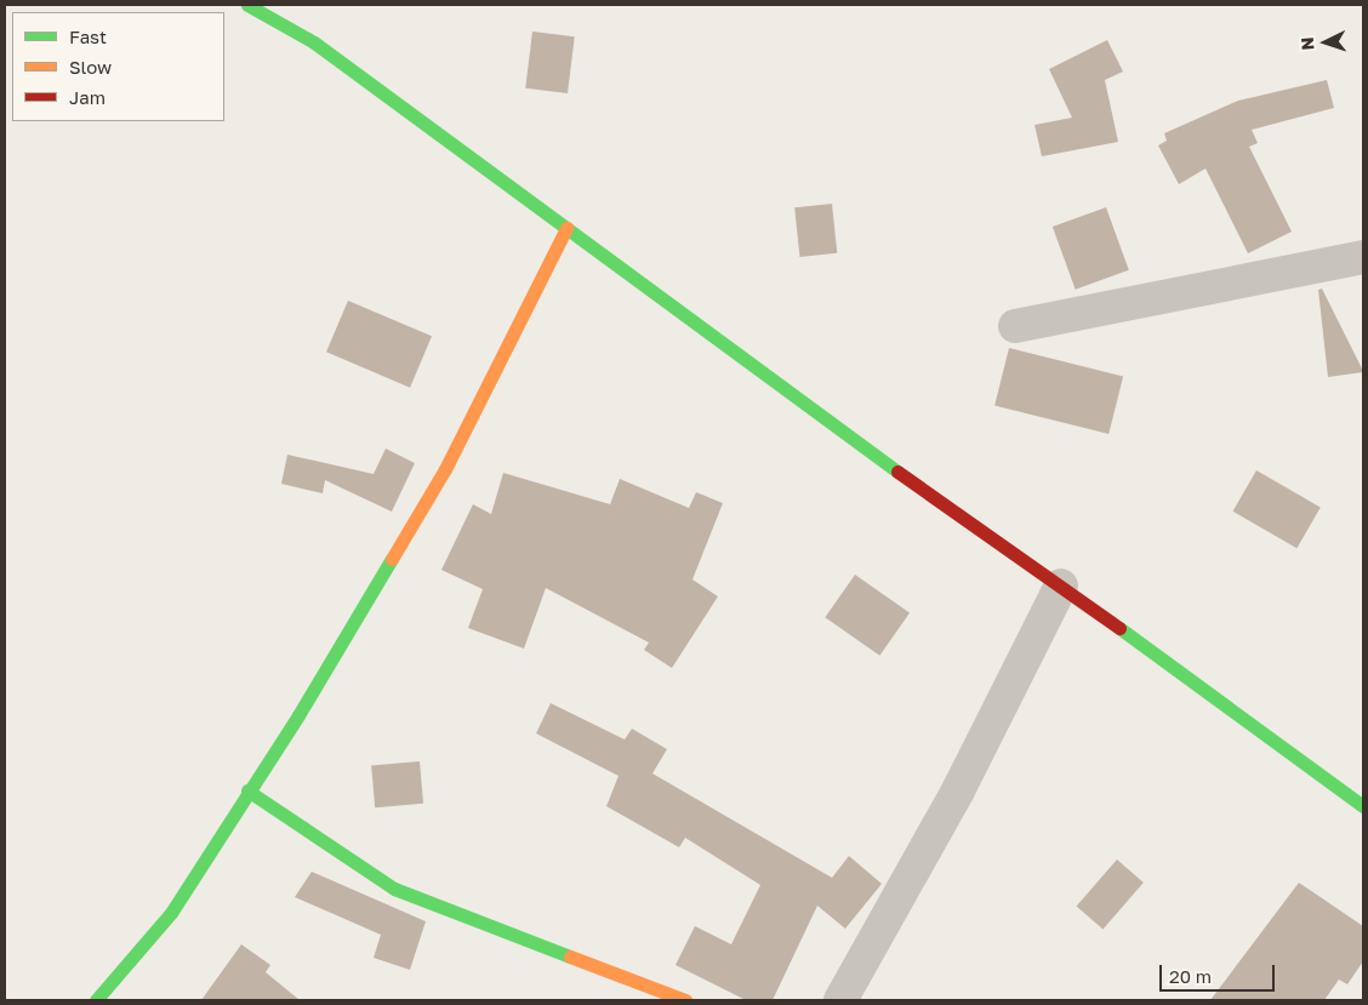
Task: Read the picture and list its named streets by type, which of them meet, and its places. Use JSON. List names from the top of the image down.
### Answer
{
  "legend": ["Fast", "Slow", "Jam"],
  "scale_bar": "20 m",
  "north": "left"
}
